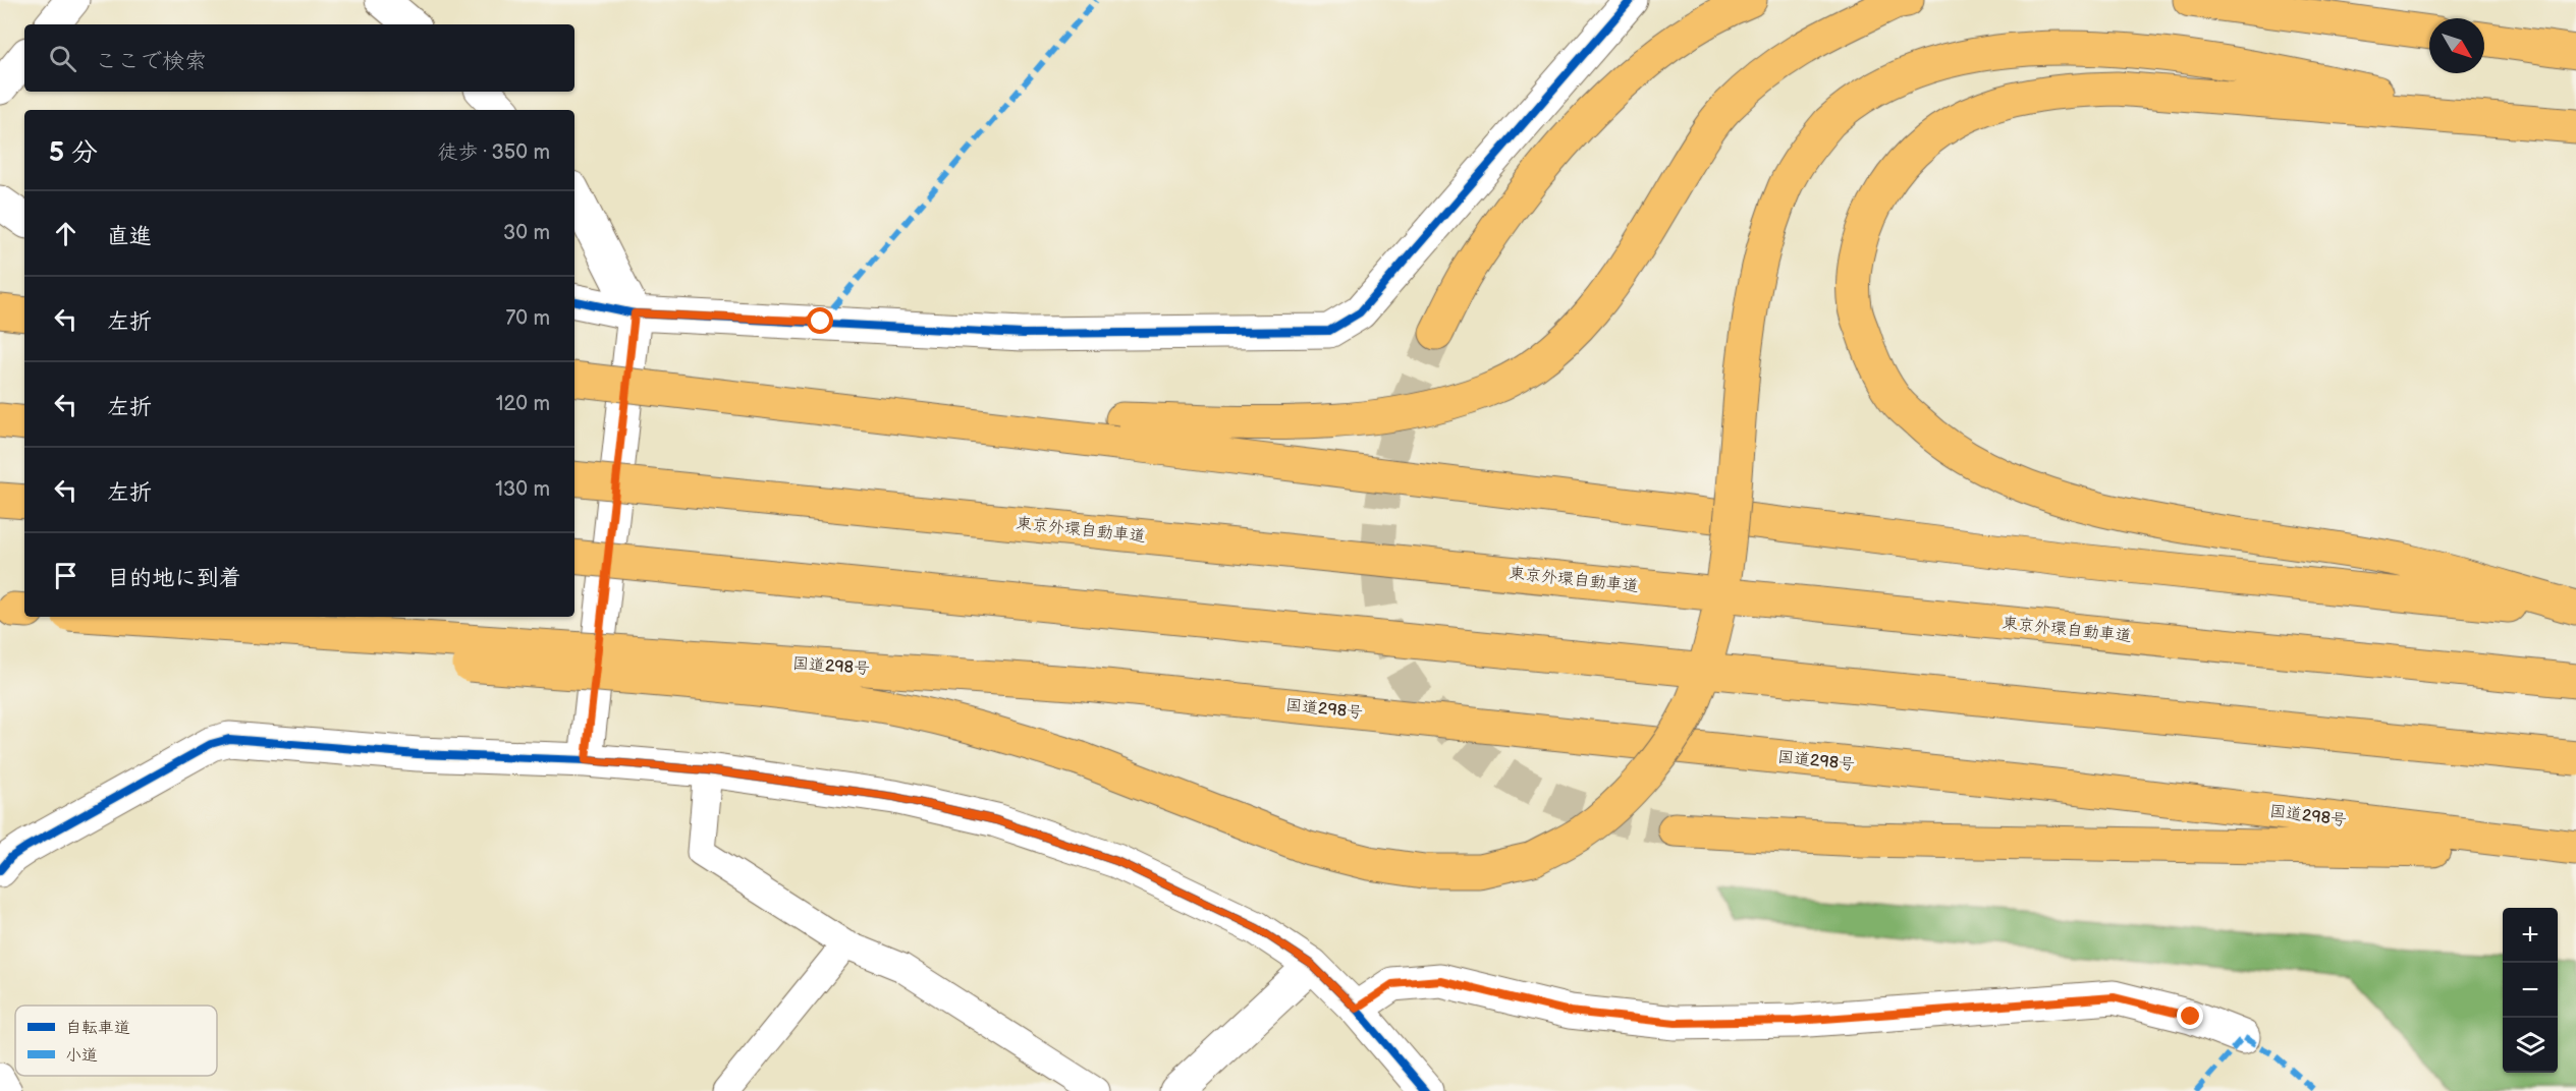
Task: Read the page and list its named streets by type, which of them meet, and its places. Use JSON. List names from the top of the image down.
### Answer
{
  "streets": {
    "highway": ["東京外環自動車道", "国道298号"]
  },
  "legend": ["自転車道", "小道"],
  "north": "bottom right",
  "page": {
    "search": "ここで検索",
    "heading": ["5 分", "徒歩 · 350 m"],
    "list": [
      ["直進", "30 m"],
      ["左折", "70 m"],
      ["左折", "120 m"],
      ["左折", "130 m"],
      "目的地に到着"
    ],
    "map_buttons": ["+", "−"]
  }
}
